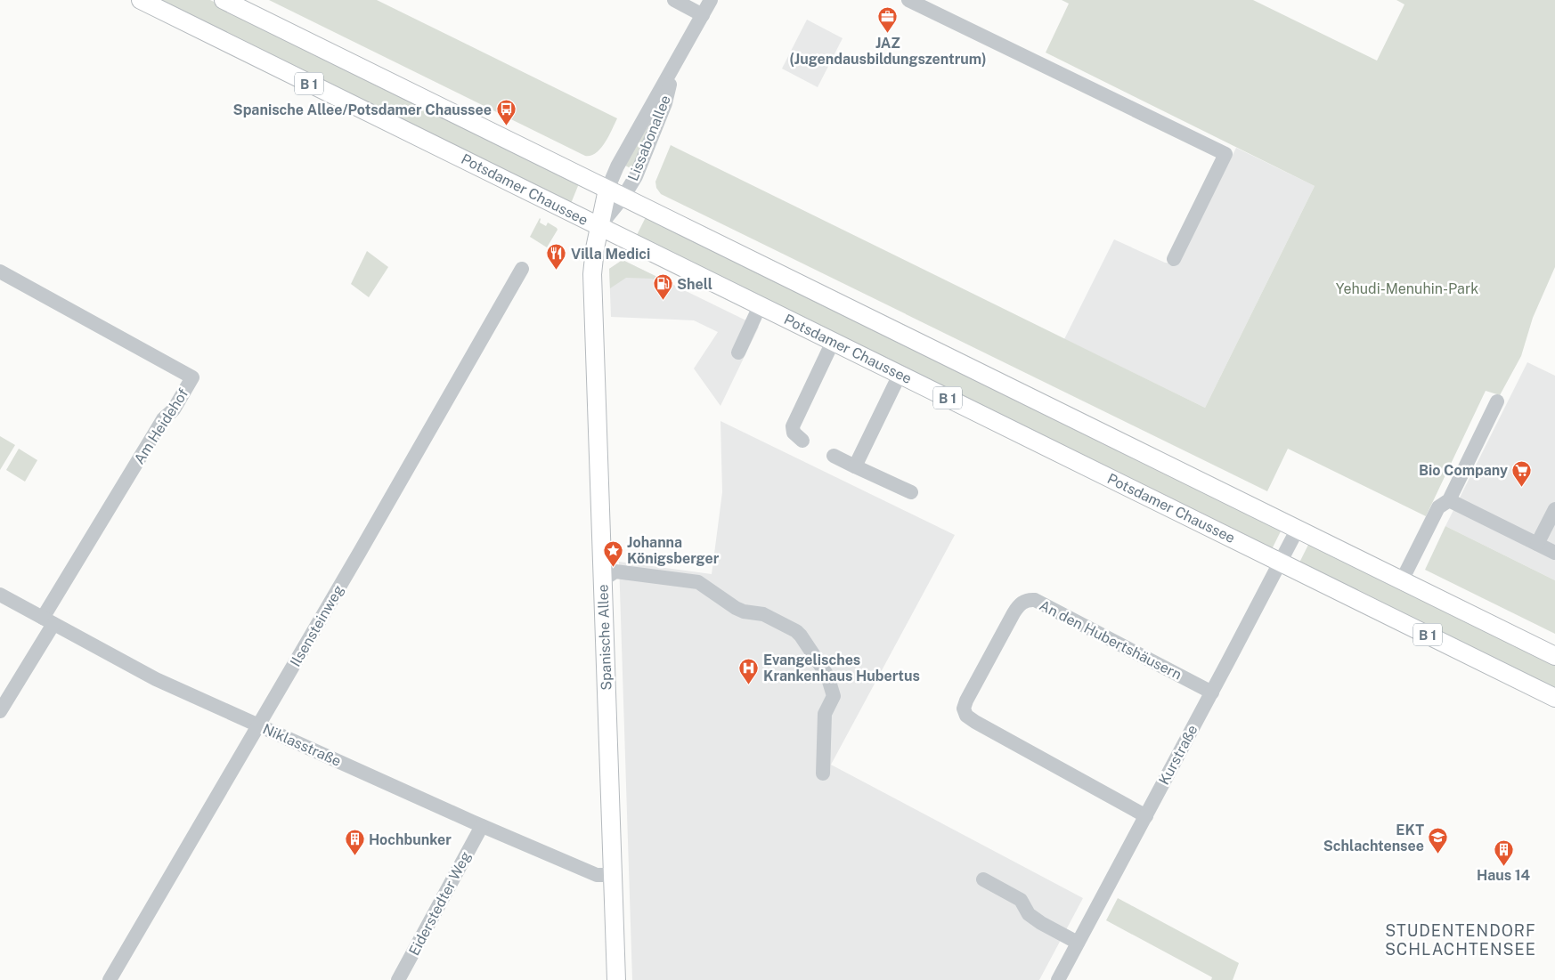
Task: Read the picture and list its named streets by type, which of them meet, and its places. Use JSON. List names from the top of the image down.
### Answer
{
  "streets": {
    "main road": ["B 1", "Potsdamer Chaussee", "Spanische Allee"],
    "street": [
      "Lissabonallee",
      "Am Heidehof",
      "Ilsensteinweg",
      "An den Hubertshäusern",
      "Niklasstraße",
      "Kurstraße",
      "Eiderstedter Weg"
    ]
  },
  "crossings": [
    ["B 1", "Lissabonallee"],
    ["B 1", "Spanische Allee"],
    ["B 1", "Kurstraße"],
    ["Lissabonallee", "Potsdamer Chaussee"],
    ["Lissabonallee", "Spanische Allee"],
    ["Potsdamer Chaussee", "Spanische Allee"],
    ["Potsdamer Chaussee", "Kurstraße"],
    ["Am Heidehof", "Niklasstraße"],
    ["Ilsensteinweg", "Niklasstraße"],
    ["Spanische Allee", "Niklasstraße"],
    ["An den Hubertshäusern", "Kurstraße"],
    ["Niklasstraße", "Eiderstedter Weg"]
  ],
  "districts": ["STUDENTENDORF SCHLACHTENSEE"],
  "parks": ["Yehudi-Menuhin-Park"],
  "places": {
    "office": ["JAZ (Jugendausbildungszentrum)"],
    "bus stop": ["Spanische Allee/Potsdamer Chaussee"],
    "restaurant": ["Villa Medici"],
    "fuel station": ["Shell"],
    "supermarket": ["Bio Company"],
    "place": ["Johanna Königsberger"],
    "hospital": ["Evangelisches Krankenhaus Hubertus"],
    "school or university": ["EKT Schlachtensee"],
    "building": ["Hochbunker", "Haus 14"]
  }
}
